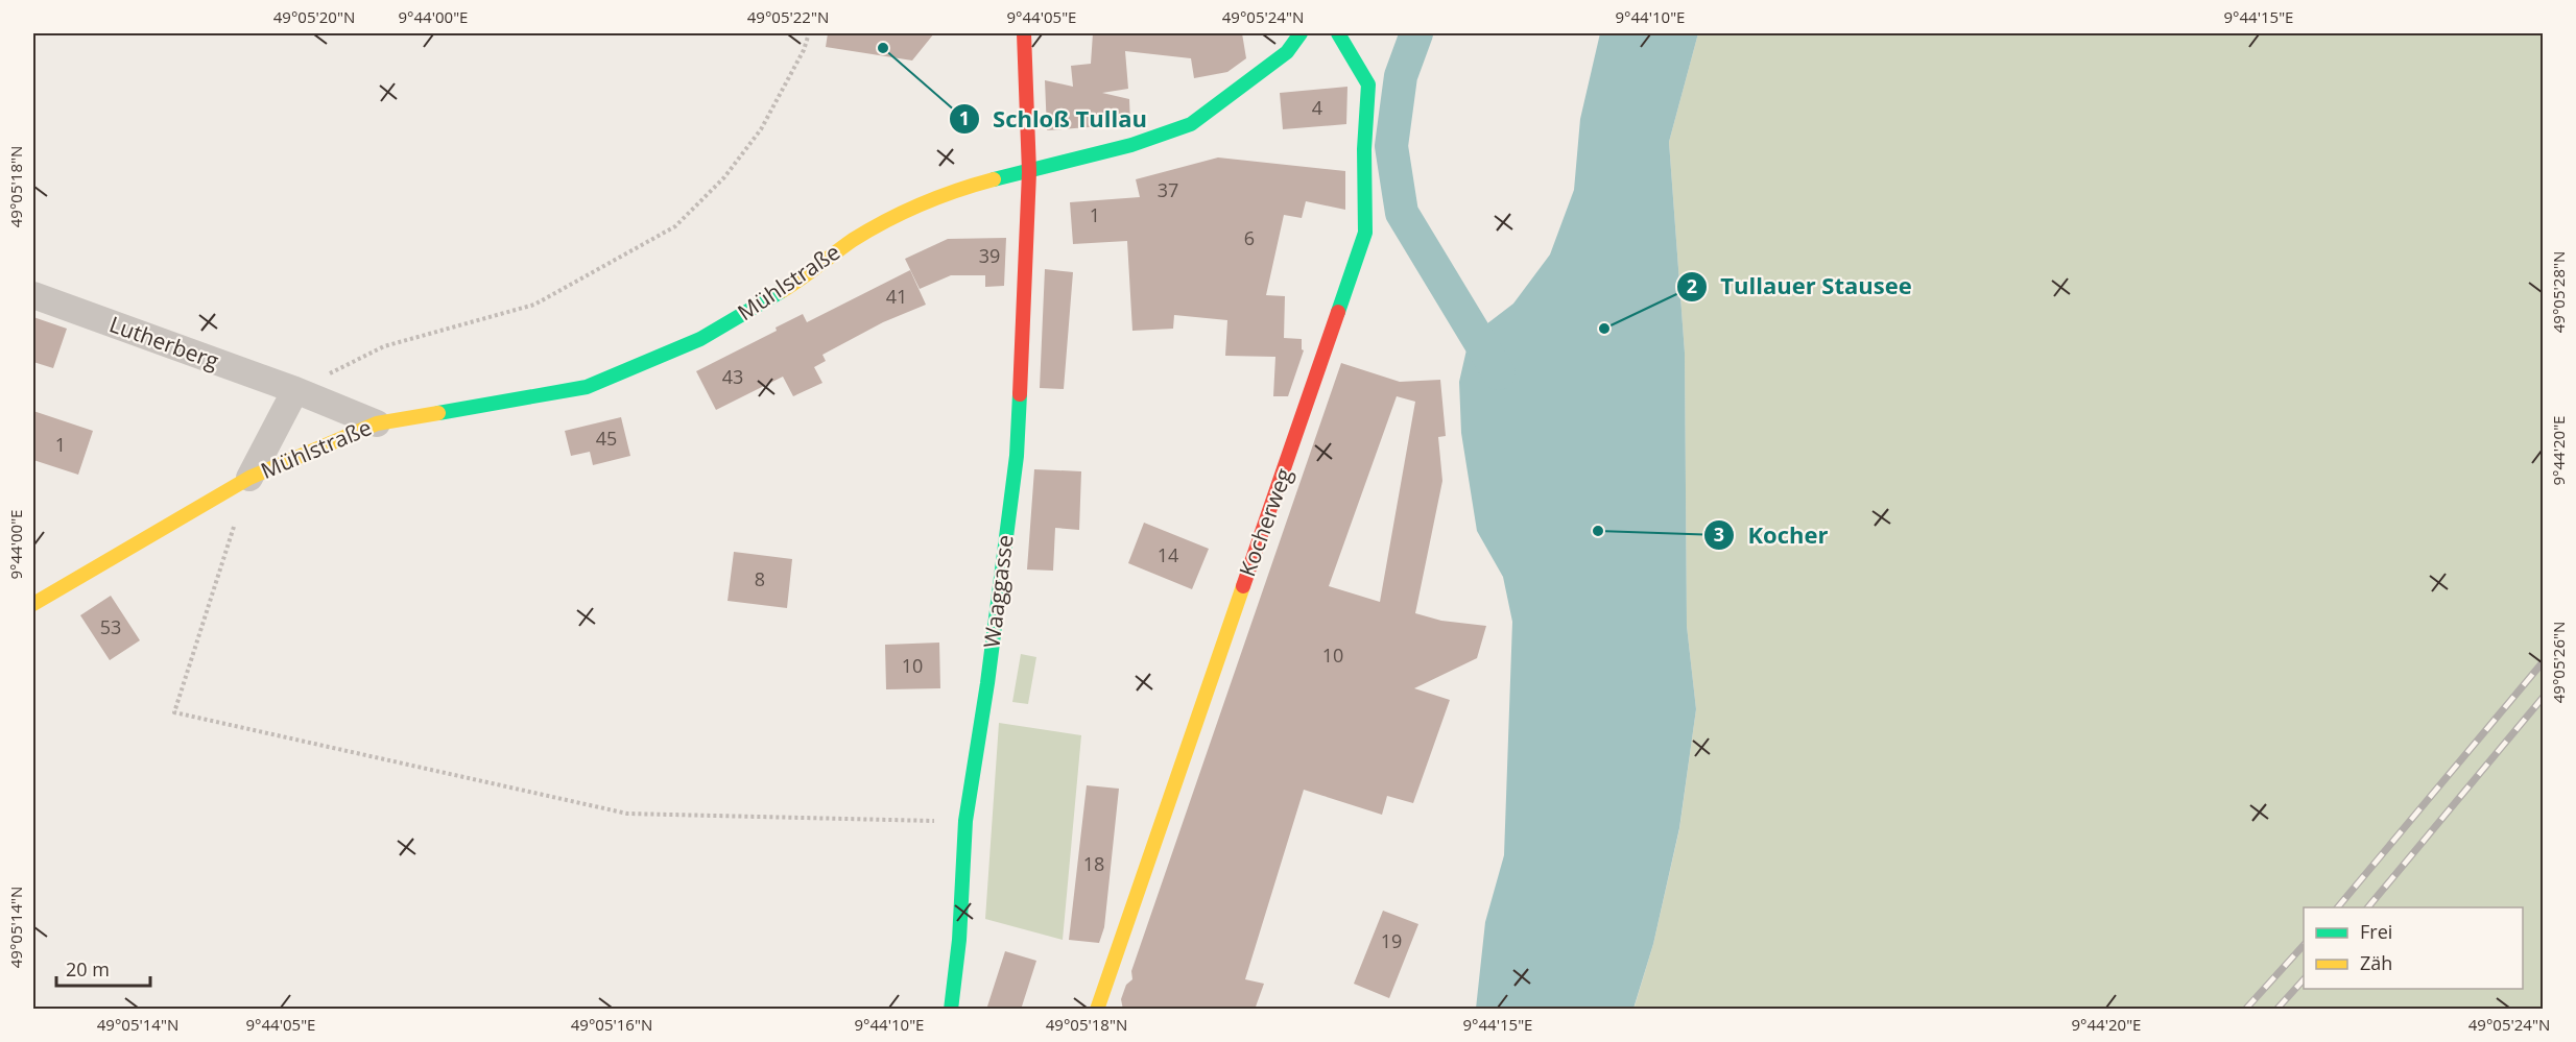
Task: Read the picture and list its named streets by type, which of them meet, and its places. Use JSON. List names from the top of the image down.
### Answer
{
  "streets": {
    "street": [
      "Mühlstraße",
      "Lutherberg",
      "Kocherweg",
      "Waaggasse"
    ]
  },
  "crossings": [
    ["Mühlstraße", "Lutherberg"],
    ["Mühlstraße", "Waaggasse"]
  ],
  "places": ["Schloß Tullau", "Tullauer Stausee", "Kocher"],
  "house_numbers": [
    "4",
    "37",
    "1",
    "6",
    "39",
    "41",
    "43",
    "45",
    "1",
    "14",
    "8",
    "53",
    "10",
    "10",
    "18",
    "19"
  ],
  "legend": ["Frei", "Zäh"],
  "scale_bar": "20 m",
  "coordinates": [
    "49°05'20\"N",
    "9°44'00\"E",
    "49°05'22\"N",
    "9°44'05\"E",
    "49°05'24\"N",
    "9°44'10\"E",
    "9°44'15\"E",
    "49°05'18\"N",
    "49°05'28\"N",
    "9°44'20\"E",
    "49°05'26\"N",
    "49°05'14\"N",
    "49°05'16\"N"
  ]
}
